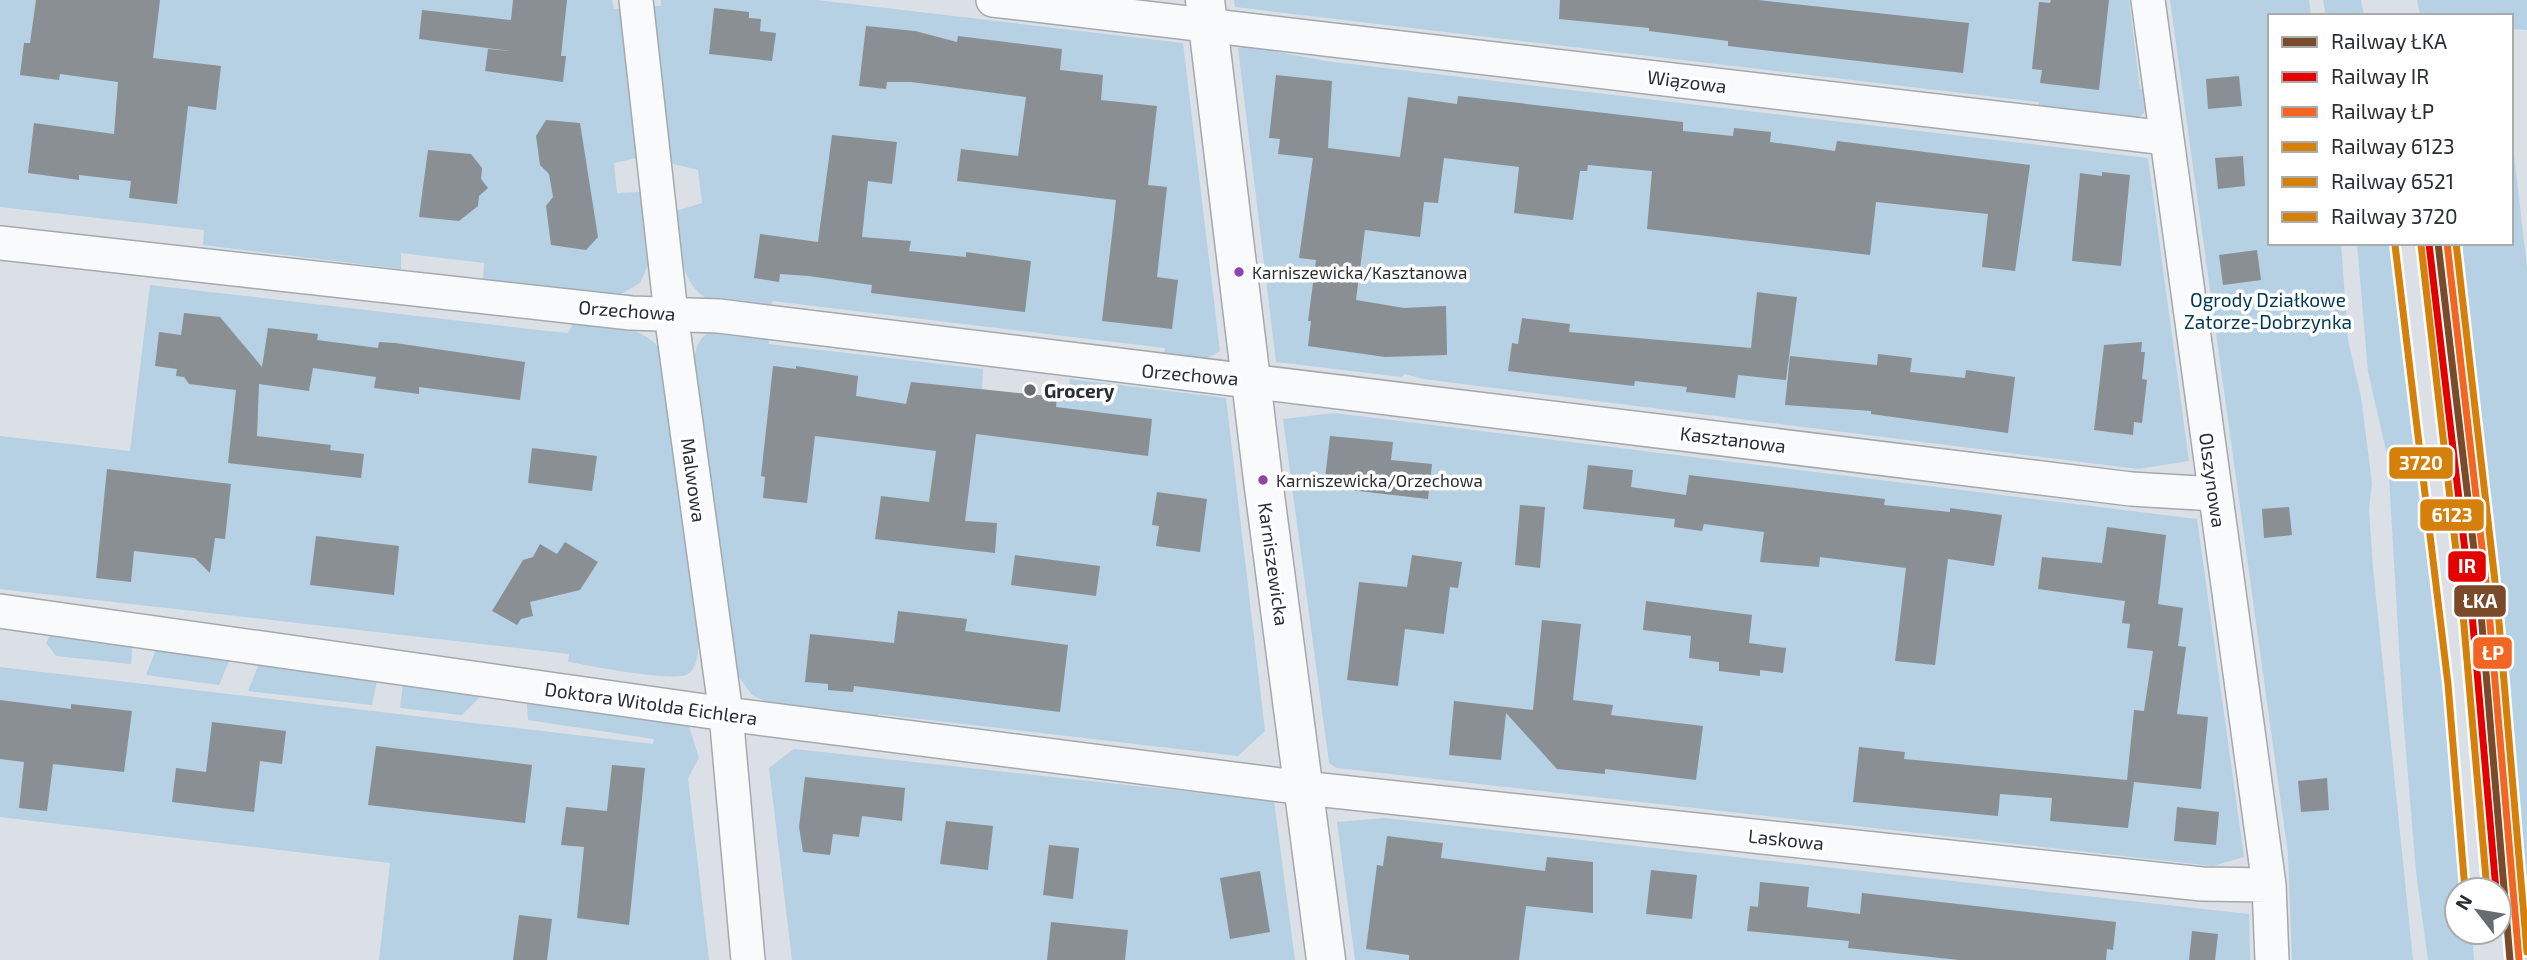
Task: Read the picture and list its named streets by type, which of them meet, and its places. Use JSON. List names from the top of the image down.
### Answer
{
  "streets": {
    "street": [
      "Wiązowa",
      "Orzechowa",
      "Kasztanowa",
      "Malwowa",
      "Olszynowa",
      "Karniszewicka",
      "Doktora Witolda Eichlera",
      "Laskowa"
    ]
  },
  "crossings": [
    ["Wiązowa", "Olszynowa"],
    ["Wiązowa", "Karniszewicka"],
    ["Orzechowa", "Kasztanowa"],
    ["Orzechowa", "Malwowa"],
    ["Orzechowa", "Karniszewicka"],
    ["Kasztanowa", "Olszynowa"],
    ["Kasztanowa", "Karniszewicka"],
    ["Malwowa", "Doktora Witolda Eichlera"],
    ["Olszynowa", "Laskowa"],
    ["Karniszewicka", "Doktora Witolda Eichlera"],
    ["Karniszewicka", "Laskowa"],
    ["Doktora Witolda Eichlera", "Laskowa"]
  ],
  "parks": ["Ogrody Działkowe Zatorze-Dobrzynka"],
  "places": ["Karniszewicka/Kasztanowa", "Grocery", "Karniszewicka/Orzechowa"],
  "lines": [
    "rail line ŁKA",
    "rail line IR",
    "rail line ŁP",
    "rail line 6123",
    "rail line 6521",
    "rail line 3720"
  ],
  "legend": [
    "Railway ŁKA",
    "Railway IR",
    "Railway ŁP",
    "Railway 6123",
    "Railway 6521",
    "Railway 3720"
  ],
  "north": "top left"
}
